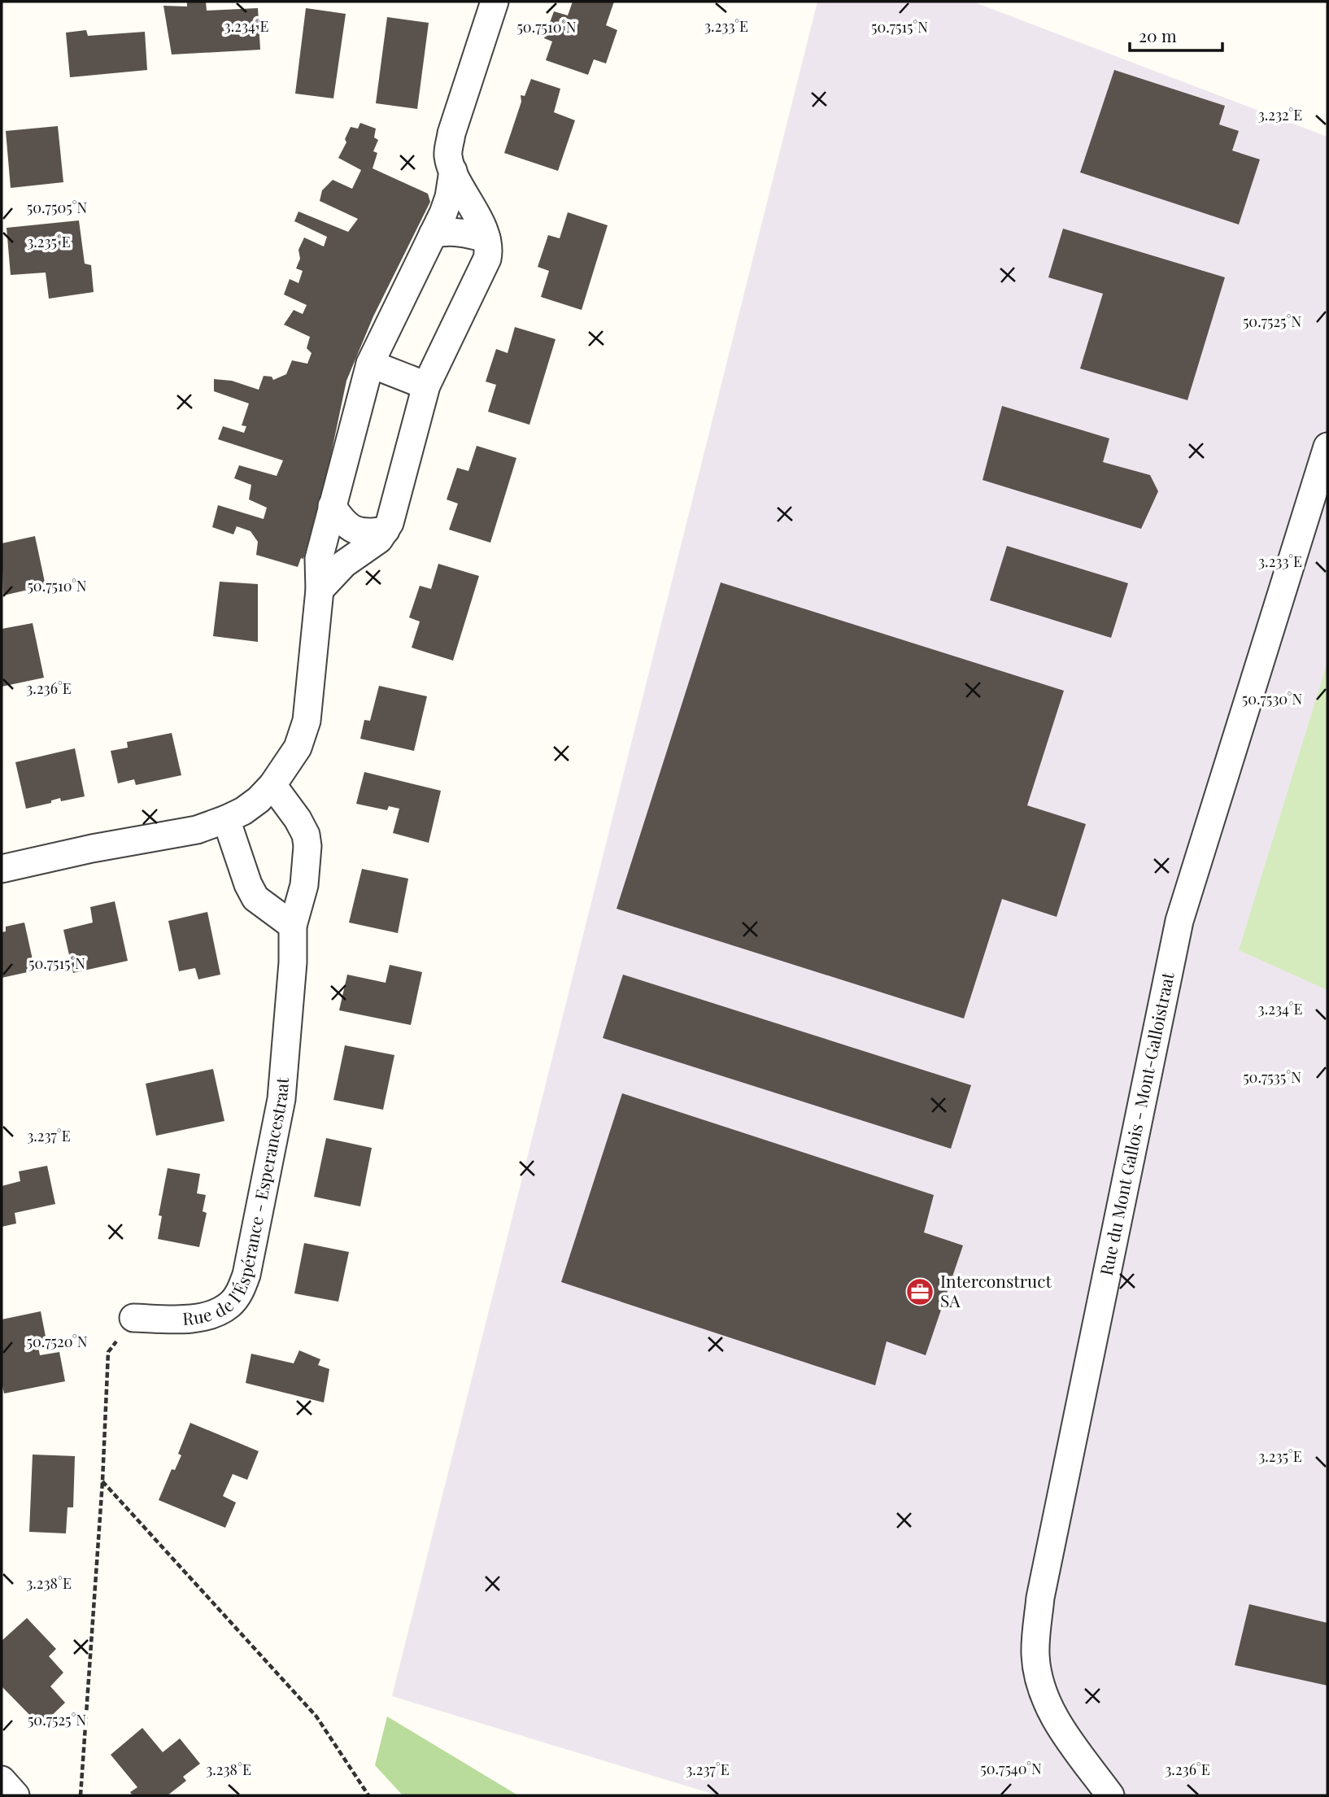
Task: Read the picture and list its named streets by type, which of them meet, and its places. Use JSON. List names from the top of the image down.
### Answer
{
  "streets": {
    "street": ["Rue du Mont Gallois - Mont-Galloistraat", "Rue de l'Éspérance - Esperancestraat"]
  },
  "places": {
    "office": ["Interconstruct SA"]
  },
  "scale_bar": "20 m",
  "coordinates": [
    "3.234°E",
    "3.233°E",
    "50.7510°N",
    "50.7515°N",
    "3.232°E",
    "50.7505°N",
    "3.235°E",
    "50.7525°N",
    "3.236°E",
    "50.7530°N",
    "50.7535°N",
    "3.237°E",
    "50.7520°N",
    "3.238°E",
    "50.7540°N"
  ]
}
